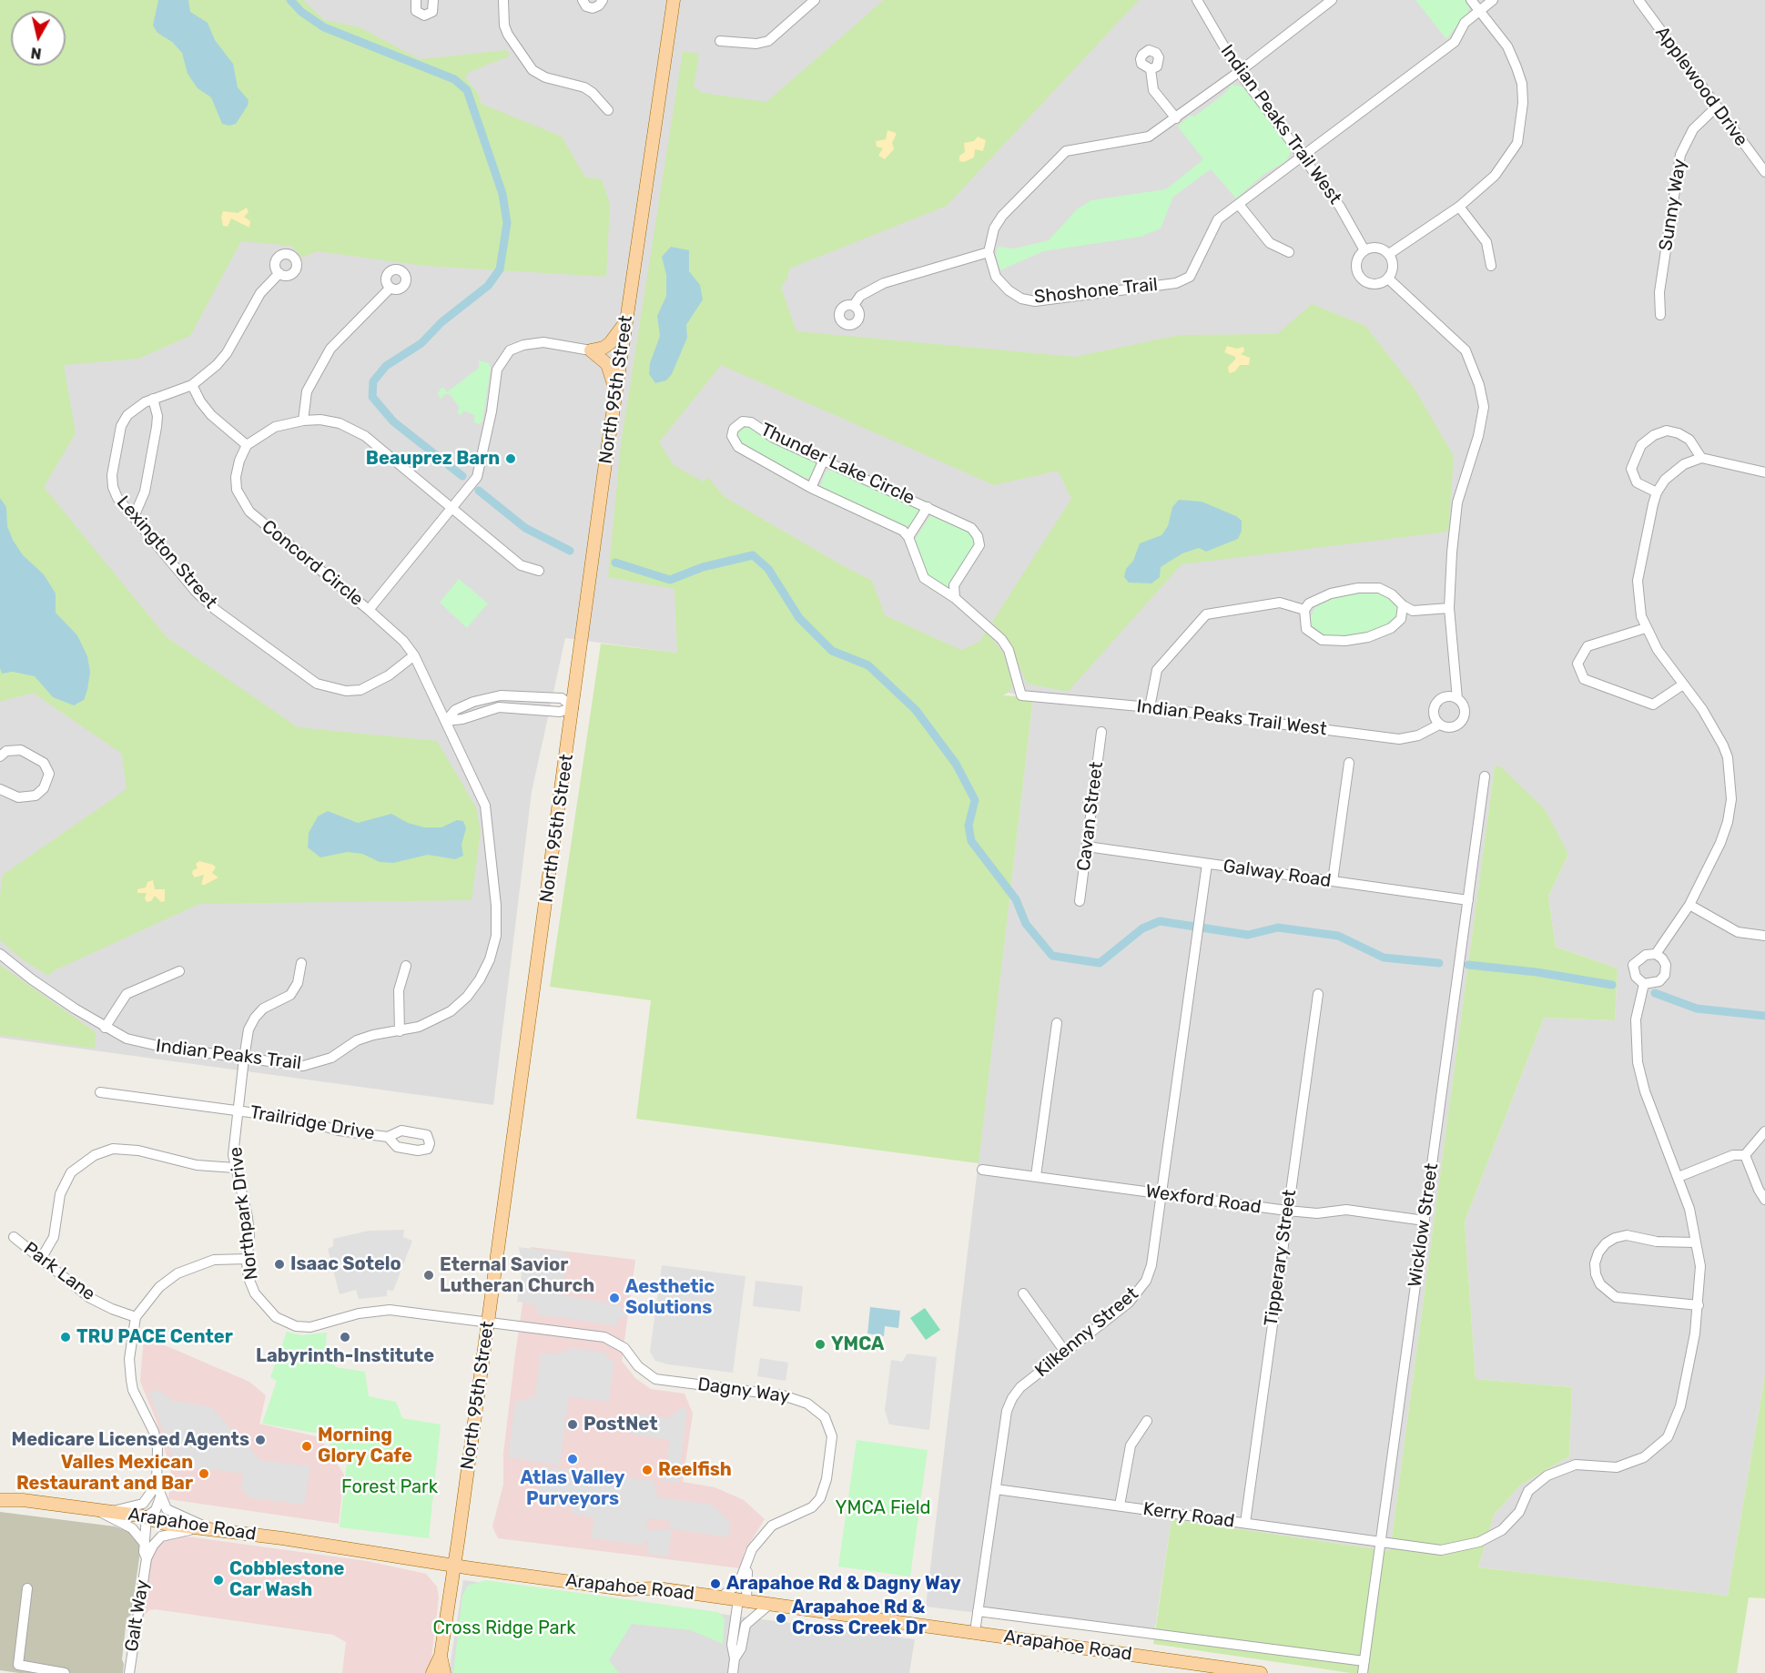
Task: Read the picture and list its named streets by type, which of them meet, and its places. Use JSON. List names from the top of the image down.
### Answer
{
  "streets": {
    "main road": ["North 95th Street", "Arapahoe Road"],
    "street": [
      "Applewood Drive",
      "Indian Peaks Trail West",
      "Sunny Way",
      "Shoshone Trail",
      "Thunder Lake Circle",
      "Lexington Street",
      "Concord Circle",
      "Cavan Street",
      "Galway Road",
      "Indian Peaks Trail",
      "Trailridge Drive",
      "Wexford Road",
      "Northpark Drive",
      "Wicklow Street",
      "Tipperary Street",
      "Park Lane",
      "Kilkenny Street",
      "Dagny Way",
      "Kerry Road",
      "Galt Way"
    ]
  },
  "crossings": [
    ["Applewood Drive", "Sunny Way"],
    ["Indian Peaks Trail West", "Shoshone Trail"],
    ["North 95th Street", "Northpark Drive"],
    ["North 95th Street", "Dagny Way"],
    ["North 95th Street", "Arapahoe Road"],
    ["Lexington Street", "Concord Circle"],
    ["Concord Circle", "Indian Peaks Trail"],
    ["Cavan Street", "Galway Road"],
    ["Galway Road", "Wicklow Street"],
    ["Galway Road", "Kilkenny Street"],
    ["Indian Peaks Trail", "Northpark Drive"],
    ["Trailridge Drive", "Northpark Drive"],
    ["Wexford Road", "Wicklow Street"],
    ["Wexford Road", "Tipperary Street"],
    ["Wexford Road", "Kilkenny Street"],
    ["Northpark Drive", "Dagny Way"],
    ["Wicklow Street", "Kerry Road"],
    ["Wicklow Street", "Arapahoe Road"],
    ["Tipperary Street", "Kerry Road"],
    ["Kilkenny Street", "Kerry Road"],
    ["Kilkenny Street", "Arapahoe Road"],
    ["Dagny Way", "Arapahoe Road"],
    ["Arapahoe Road", "Galt Way"]
  ],
  "parks": ["Forest Park", "YMCA Field", "Cross Ridge Park"],
  "places": [
    "Beauprez Barn",
    "Isaac Sotelo",
    "Eternal Savior Lutheran Church",
    "Aesthetic Solutions",
    "TRU PACE Center",
    "Labyrinth-Institute",
    "YMCA",
    "PostNet",
    "Medicare Licensed Agents",
    "Morning Glory Cafe",
    "Atlas Valley Purveyors",
    "Reelfish",
    "Valles Mexican Restaurant and Bar",
    "Cobblestone Car Wash",
    "Arapahoe Rd & Dagny Way",
    "Arapahoe Rd & Cross Creek Dr"
  ],
  "north": "bottom"
}
